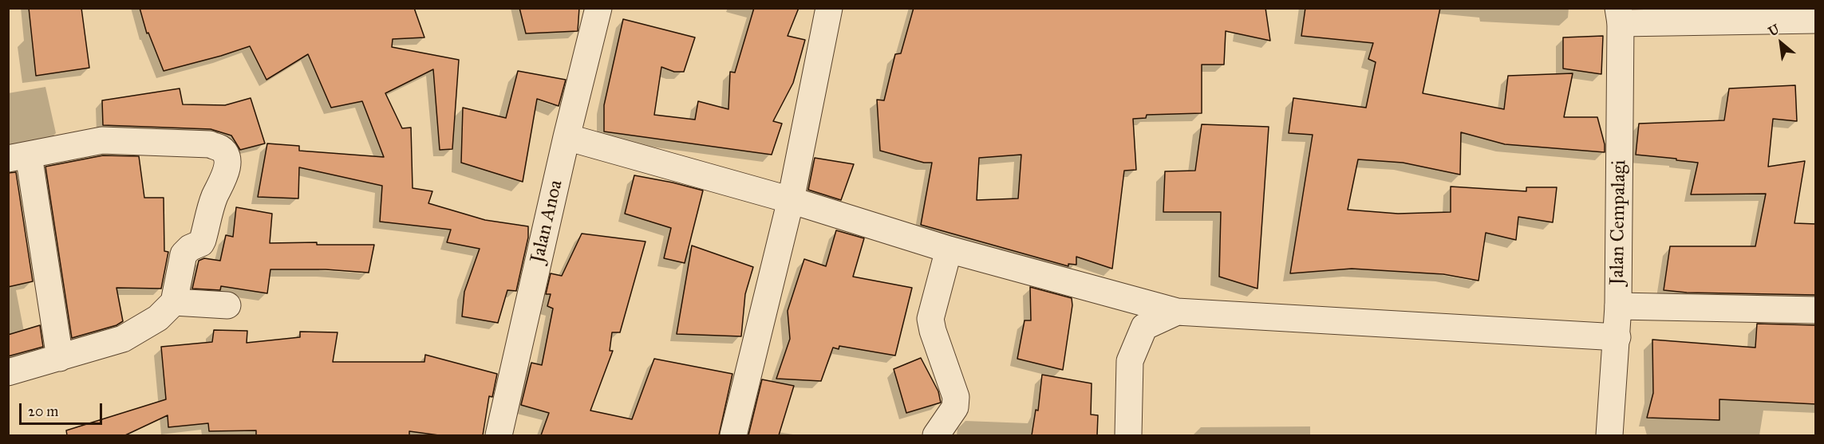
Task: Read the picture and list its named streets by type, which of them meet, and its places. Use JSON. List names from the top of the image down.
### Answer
{
  "streets": {
    "street": ["Jalan Anoa", "Jalan Cempalagi"]
  },
  "scale_bar": "20 m",
  "north": "top left"
}
